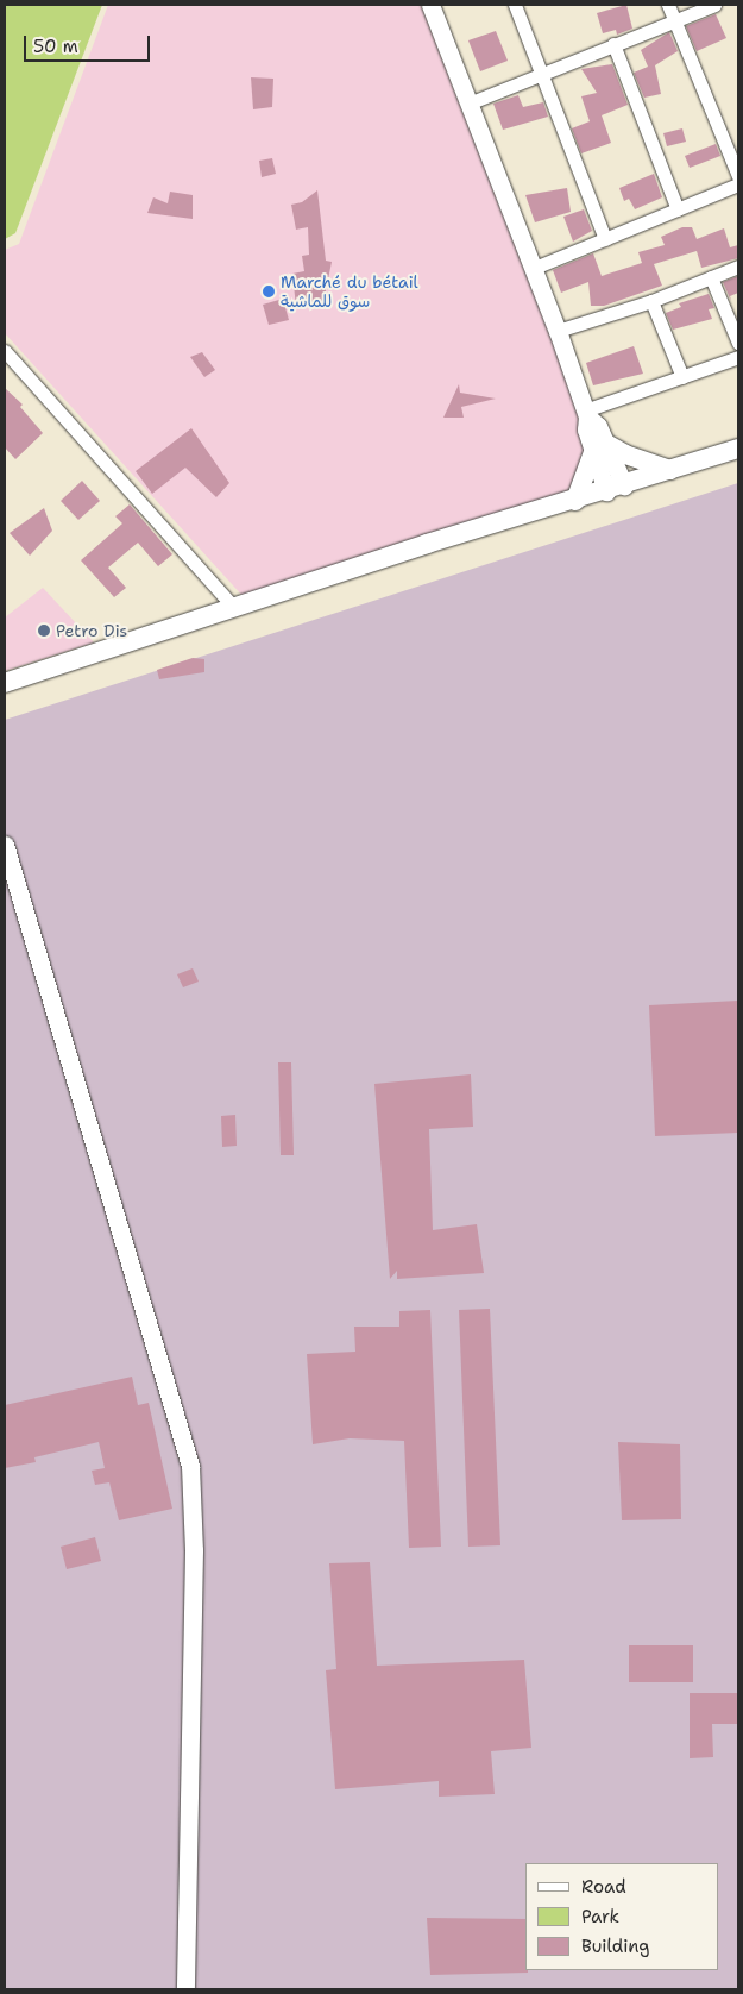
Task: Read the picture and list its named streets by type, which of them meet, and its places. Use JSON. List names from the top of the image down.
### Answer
{
  "places": ["Marché du bétail سوق للماشية", "Petro Dis"],
  "legend": ["Road", "Park", "Building"],
  "scale_bar": "50 m"
}
